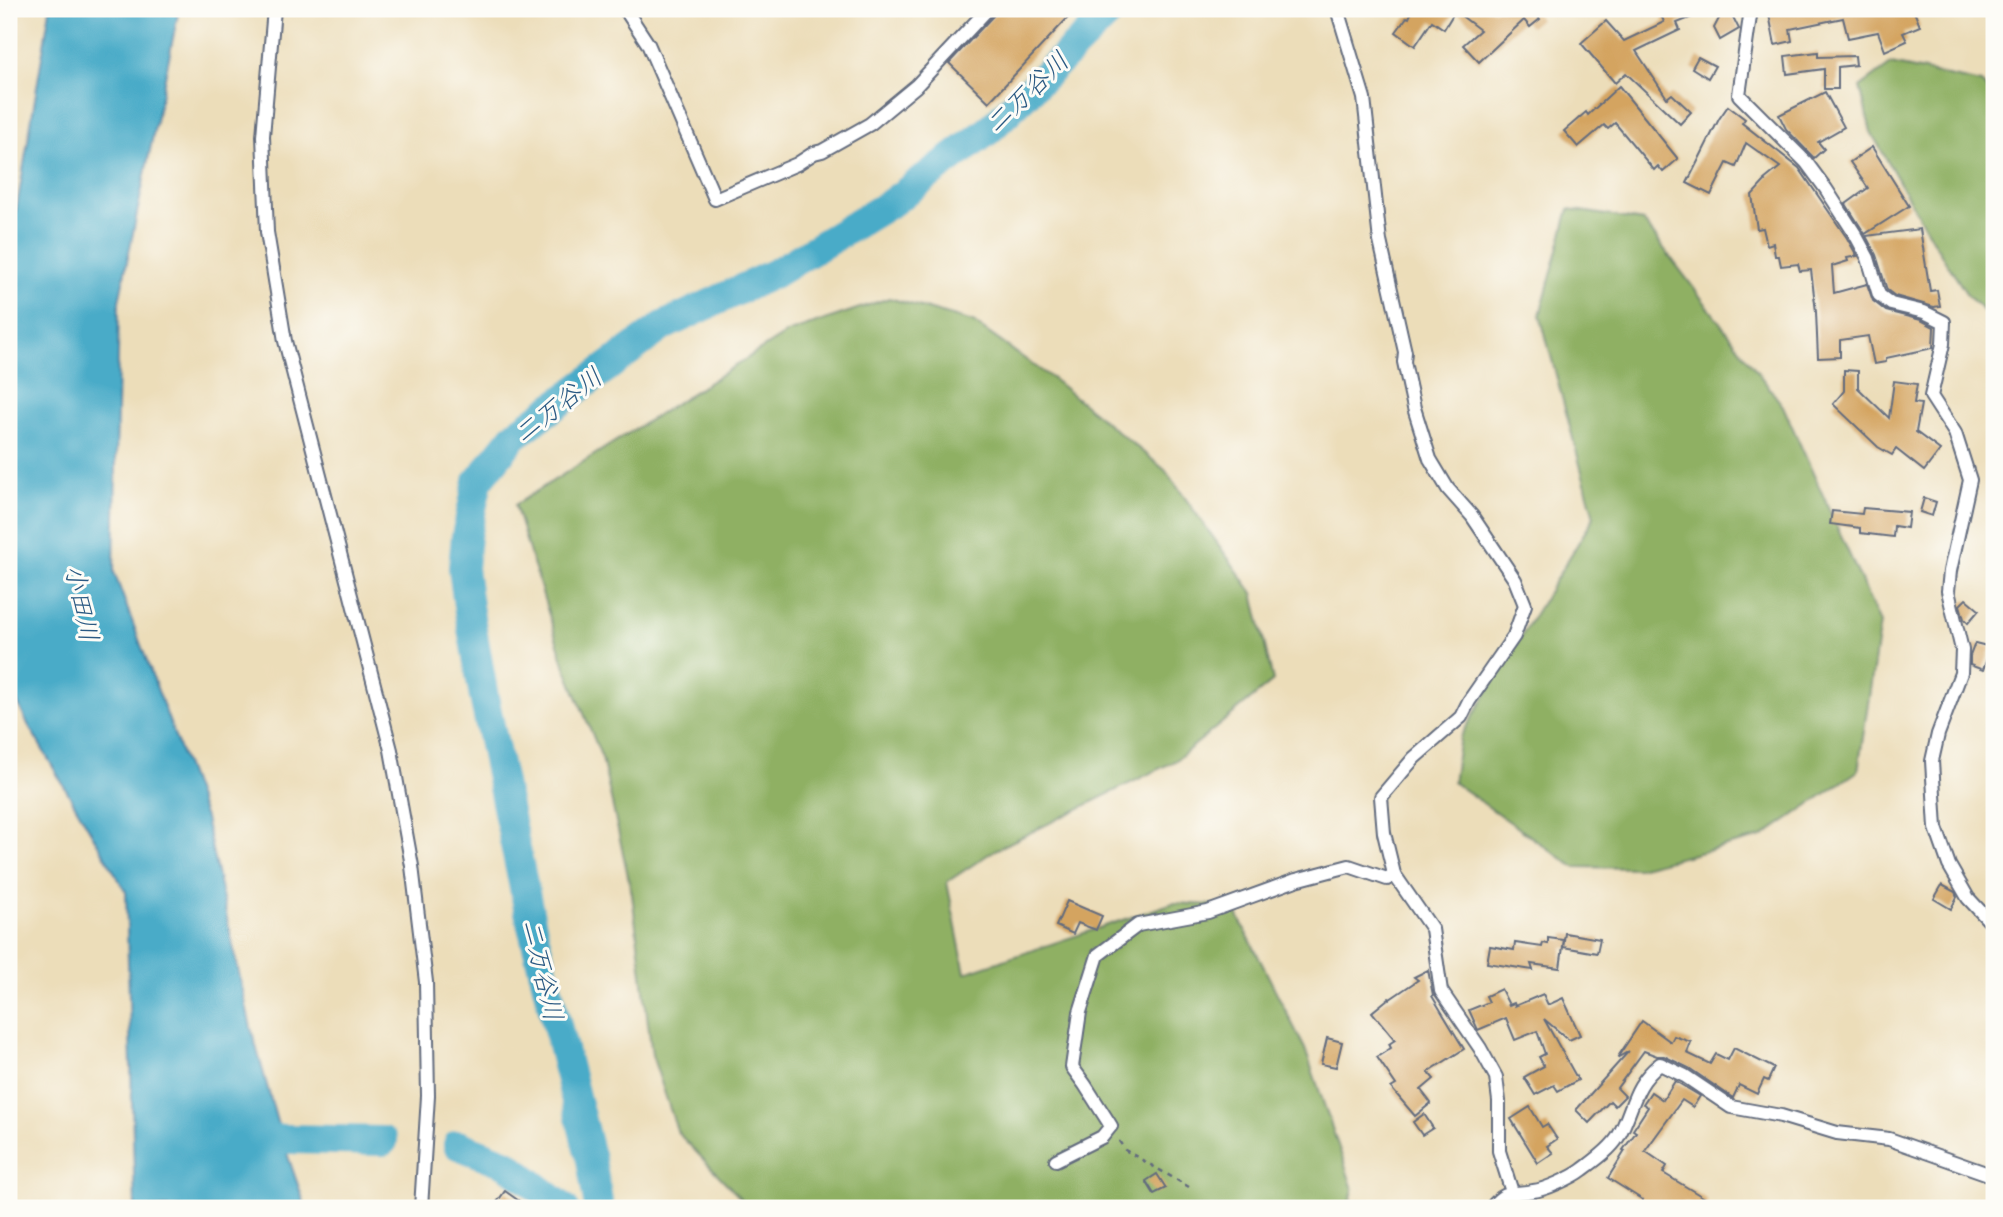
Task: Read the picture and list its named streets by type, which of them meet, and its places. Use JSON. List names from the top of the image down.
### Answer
{
  "water": ["二万谷川", "小田川"]
}
